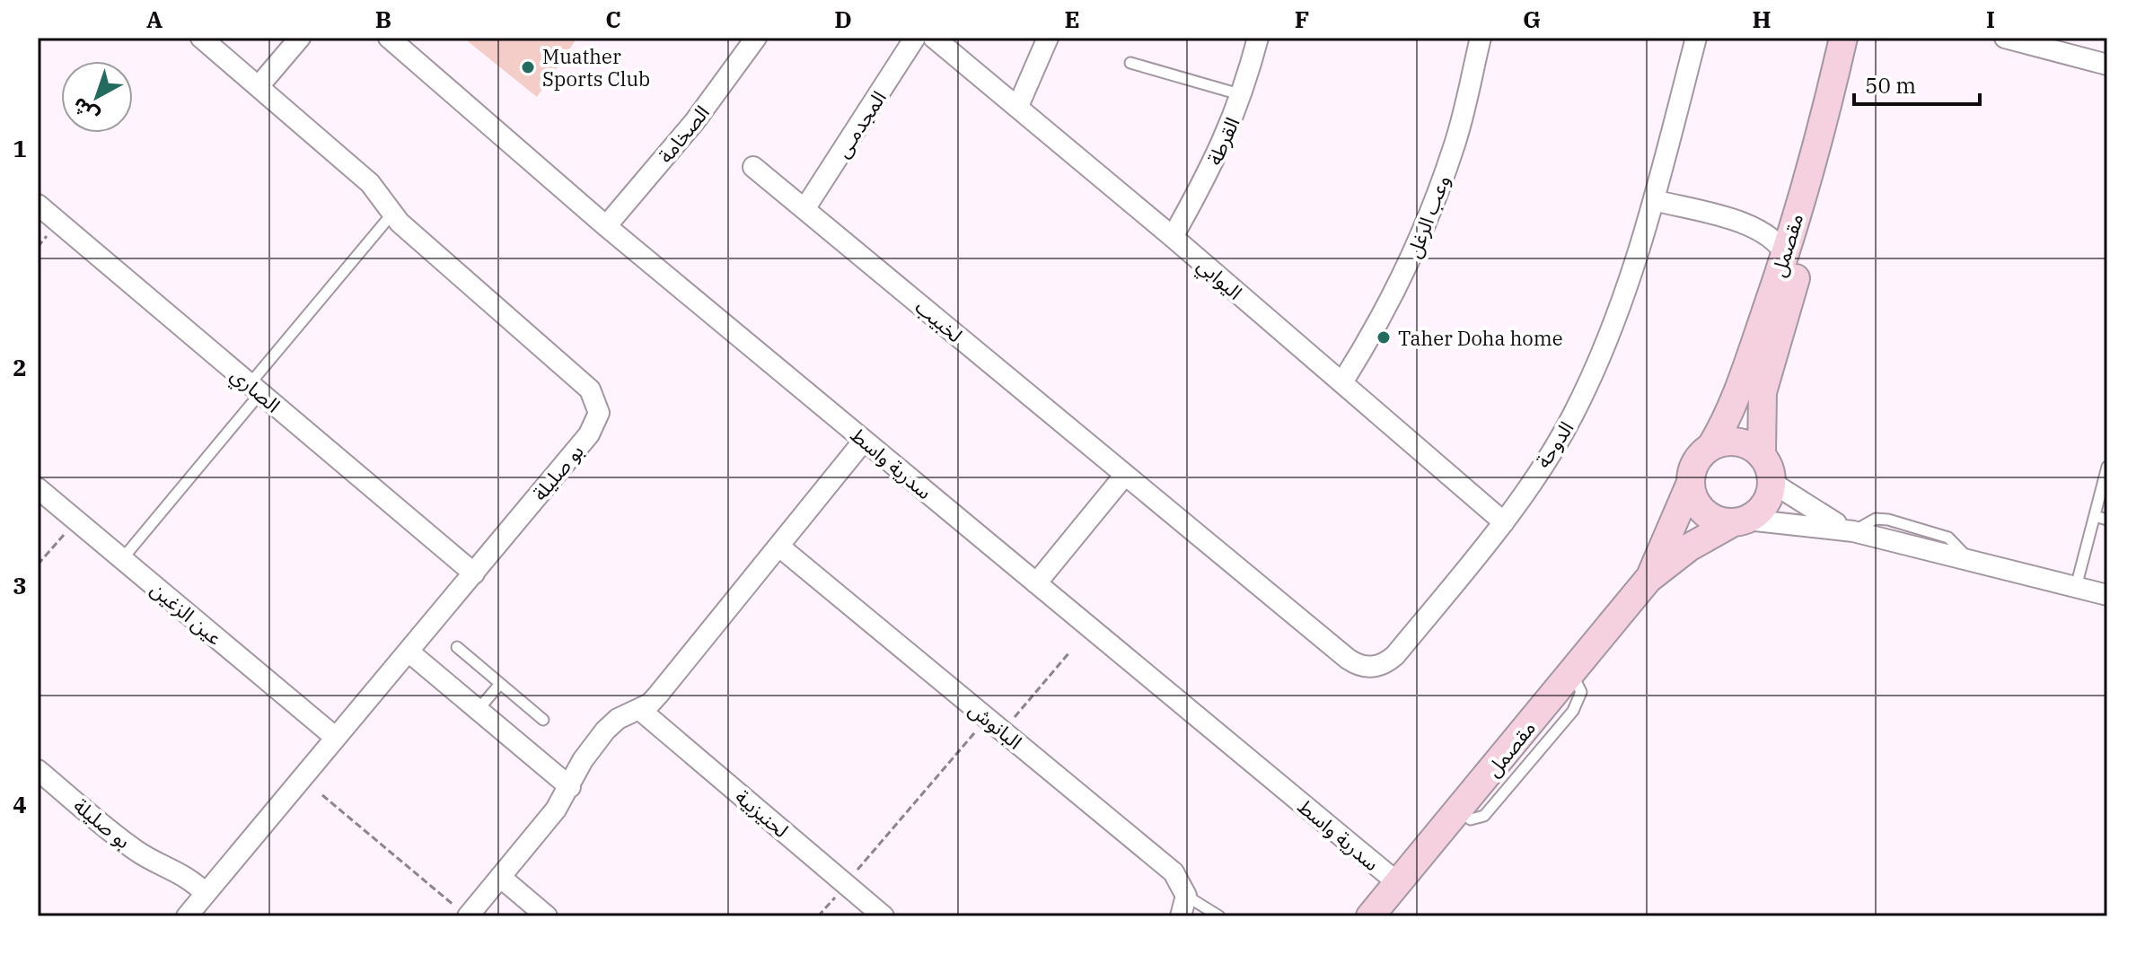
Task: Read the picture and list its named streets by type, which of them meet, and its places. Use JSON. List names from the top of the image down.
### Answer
{
  "streets": {
    "street": [
      "المجدمـى",
      "الصخامة",
      "القرطة",
      "وعب الرغل",
      "مقصمل",
      "اليوابي",
      "لخبيب",
      "الصاري",
      "الدوحة",
      "سدرية واسط",
      "بو صليلة",
      "عين الزغين",
      "البانوش",
      "لحنيزبية"
    ]
  },
  "crossings": [
    ["المجدمـى", "لخبيب"],
    ["الصخامة", "سدرية واسط"],
    ["القرطة", "اليوابي"],
    ["وعب الرغل", "اليوابي"],
    ["مقصمل", "سدرية واسط"],
    ["اليوابي", "الدوحة"],
    ["لخبيب", "الدوحة"],
    ["الصاري", "بو صليلة"],
    ["بو صليلة", "عين الزغين"]
  ],
  "places": ["Muather Sports Club", "Taher Doha home"],
  "scale_bar": "50 m",
  "north": "bottom left",
  "grid": {
    "columns": [
      "A",
      "B",
      "C",
      "D",
      "E",
      "F",
      "G",
      "H",
      "I"
    ],
    "rows": [
      "1",
      "2",
      "3",
      "4"
    ]
  }
}
